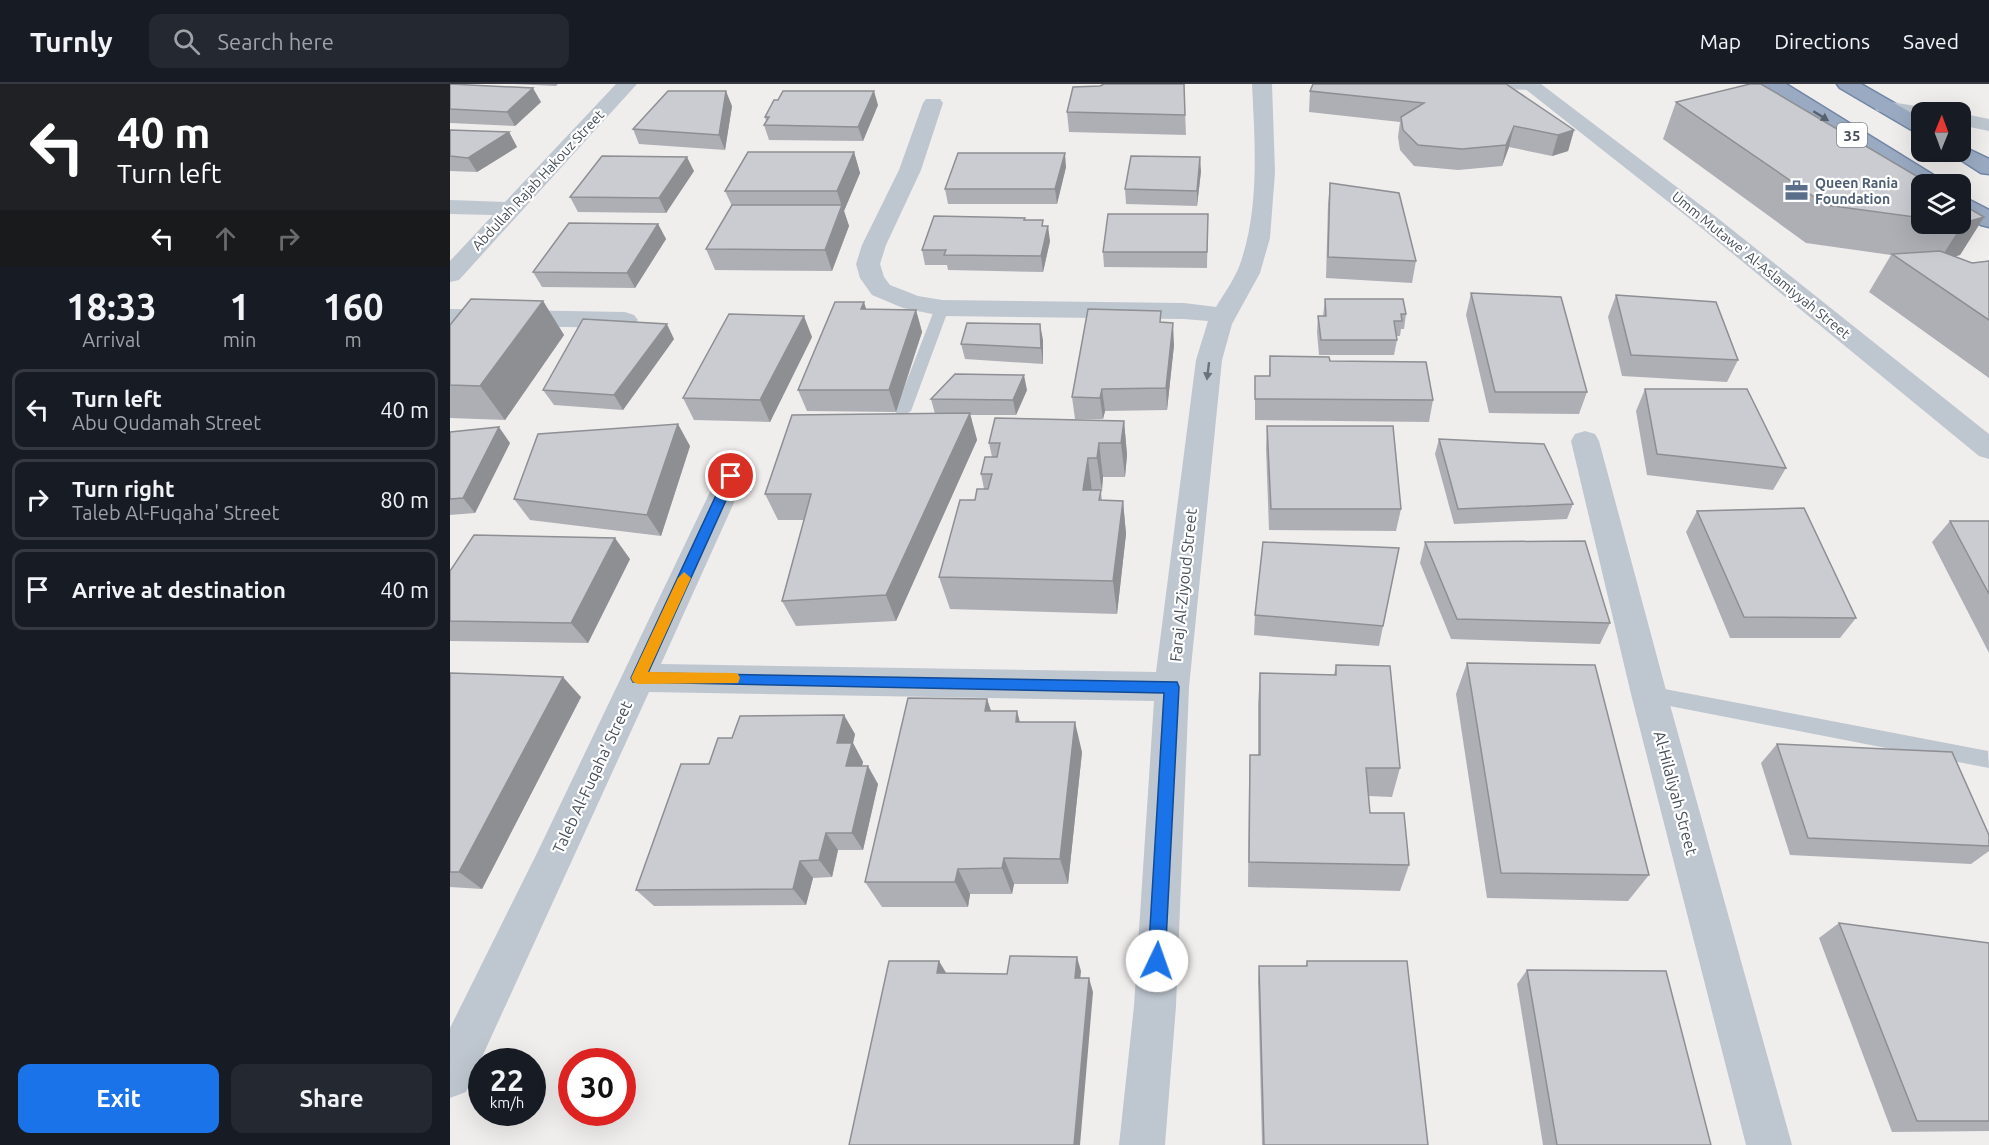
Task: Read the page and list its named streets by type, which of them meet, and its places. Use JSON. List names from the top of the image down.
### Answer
{
  "streets": {
    "highway": ["35"],
    "street": [
      "Abdullah Rajab Hakouz Street",
      "Umm Mutawe' Al-Aslamiyyah Street",
      "Faraj Al-Ziyoud Street",
      "Taleb Al-Fuqaha' Street",
      "Al-Hilaliyah Street"
    ]
  },
  "places": {
    "office": ["Queen Rania Foundation"]
  },
  "north": "top",
  "page": {
    "header": "Turnly",
    "search": "Search here",
    "nav": ["Map", "Directions", "Saved"],
    "turn": ["40 m", "Turn left"],
    "eta": [
      "18:33",
      "Arrival",
      "1",
      "min",
      "160",
      "m"
    ],
    "list": [
      {
        "name": "Turn left",
        "note": "Abu Qudamah Street",
        "value": "40 m"
      },
      {
        "name": "Turn right",
        "note": "Taleb Al-Fuqaha' Street",
        "value": "80 m"
      },
      {
        "name": "Arrive at destination",
        "value": "40 m"
      }
    ],
    "speed": "22 km/h",
    "limit": "30",
    "buttons": ["Exit", "Share"]
  }
}
